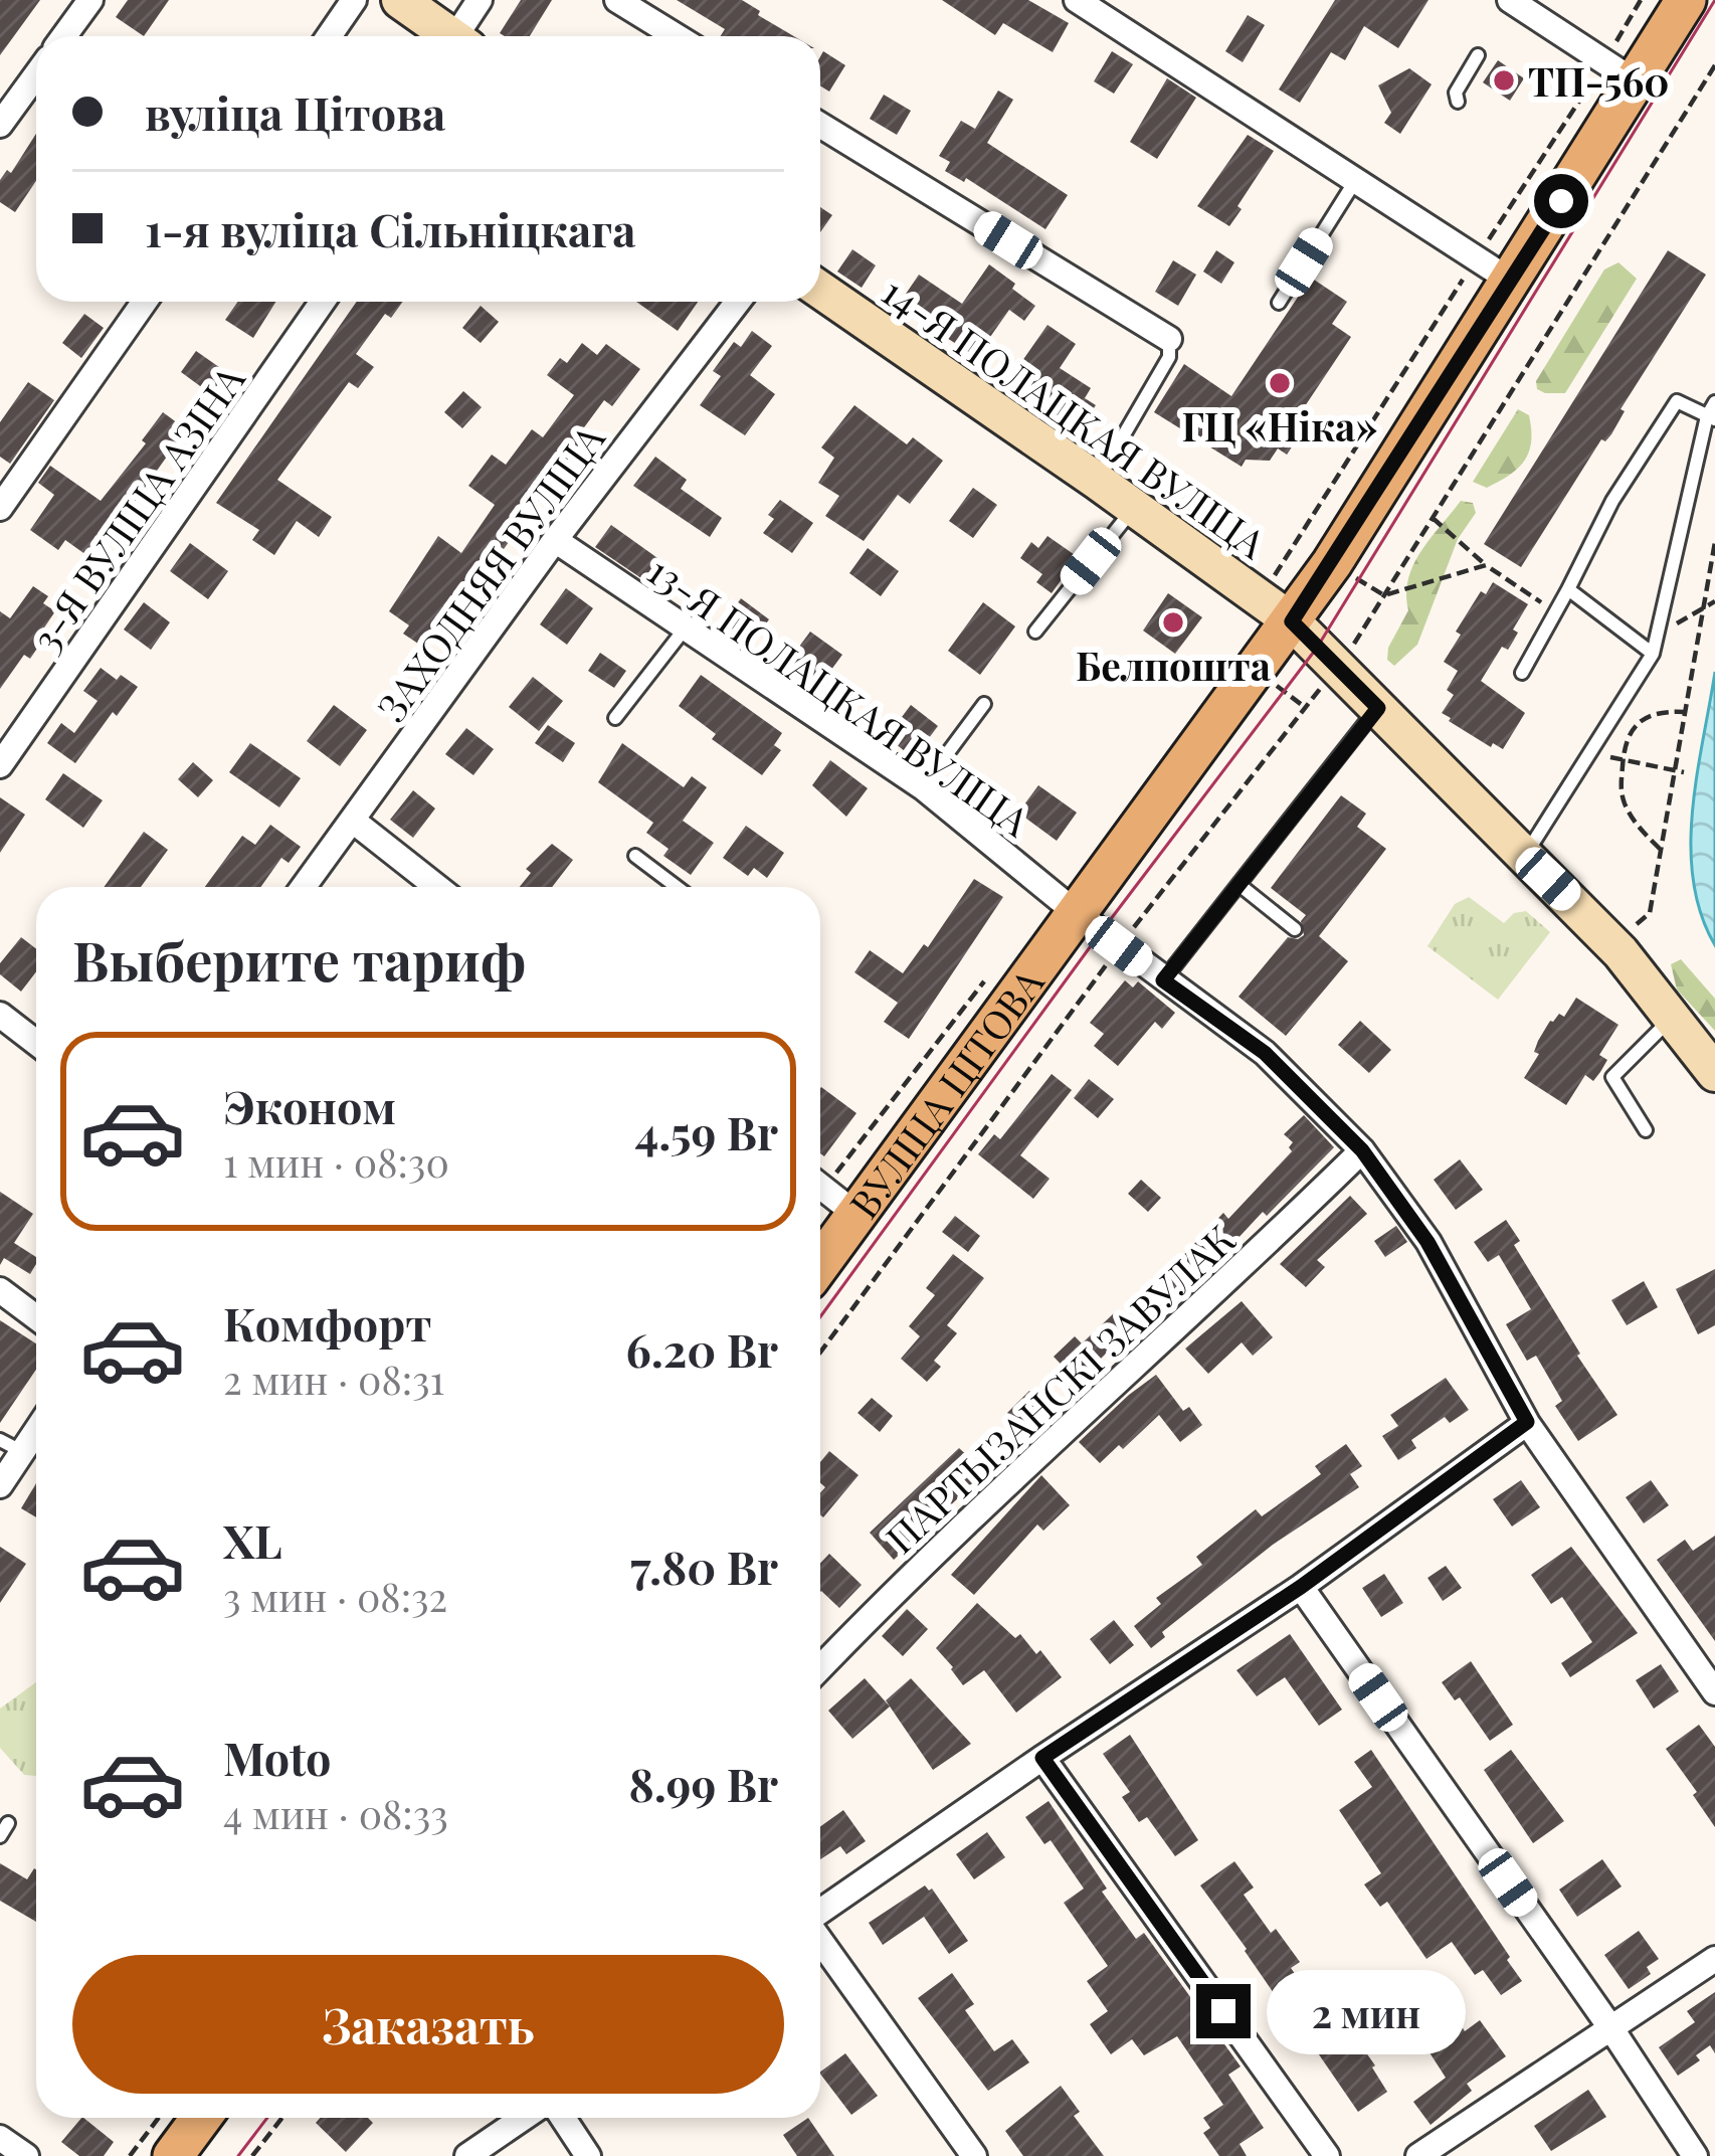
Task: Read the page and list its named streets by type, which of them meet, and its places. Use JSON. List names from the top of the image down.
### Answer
{
  "streets": {
    "main road": ["14-Я ПОЛАЦКАЯ ВУЛІЦА", "ВУЛІЦА ЦІТОВА"],
    "street": [
      "3-Я ВУЛІЦА АЗІНА",
      "ЗАХОДНЯЯ ВУЛІЦА",
      "13-Я ПОЛАЦКАЯ ВУЛІЦА",
      "ПАРТЫЗАНСКІ ЗАВУЛАК"
    ]
  },
  "crossings": [
    ["14-Я ПОЛАЦКАЯ ВУЛІЦА", "ВУЛІЦА ЦІТОВА"],
    ["ЗАХОДНЯЯ ВУЛІЦА", "13-Я ПОЛАЦКАЯ ВУЛІЦА"],
    ["13-Я ПОЛАЦКАЯ ВУЛІЦА", "ВУЛІЦА ЦІТОВА"],
    ["13-Я ПОЛАЦКАЯ ВУЛІЦА", "ПАРТЫЗАНСКІ ЗАВУЛАК"]
  ],
  "places": ["ТП-560", "ГЦ «Ніка»", "Белпошта"],
  "page": {
    "banner": ["вуліца Цітова", "1-я вуліца Сільніцкага"],
    "heading": "Выберите тариф",
    "list": [
      {
        "name": "Эконом",
        "note": "1 мин · 08:30",
        "value": "4.59 Br"
      },
      {
        "name": "Комфорт",
        "note": "2 мин · 08:31",
        "value": "6.20 Br"
      },
      {
        "name": "XL",
        "note": "3 мин · 08:32",
        "value": "7.80 Br"
      },
      {
        "name": "Moto",
        "note": "4 мин · 08:33",
        "value": "8.99 Br"
      }
    ],
    "buttons": "Заказать",
    "bubble": "2 мин"
  }
}
